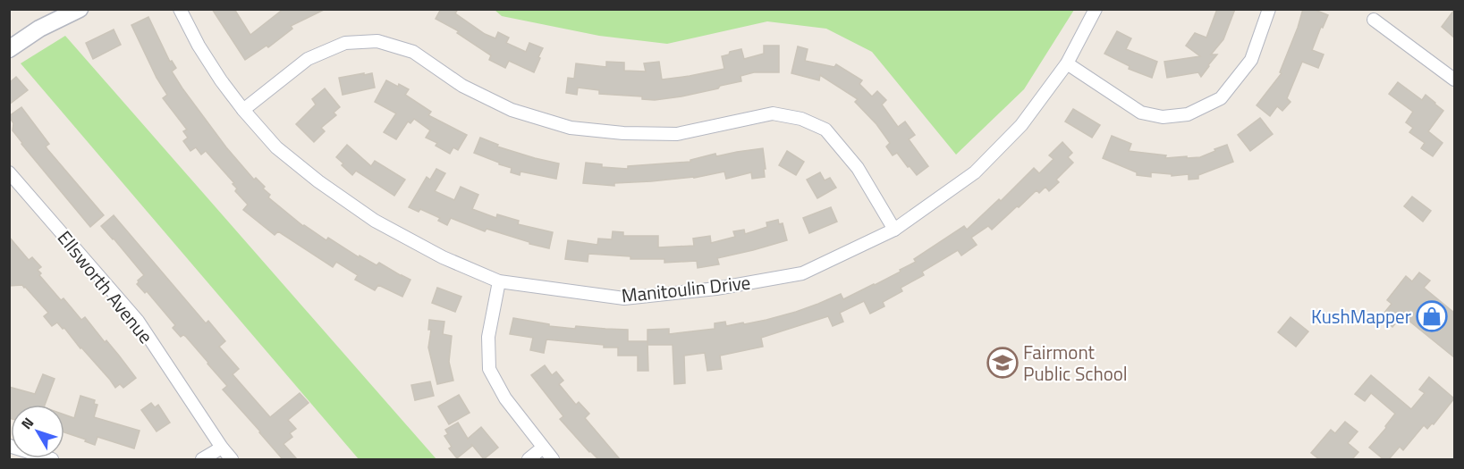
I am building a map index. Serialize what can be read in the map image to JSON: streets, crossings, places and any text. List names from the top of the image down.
{
  "streets": {
    "street": ["Ellsworth Avenue", "Manitoulin Drive"]
  },
  "places": {
    "shop": ["KushMapper"],
    "school or university": ["Fairmont Public School"]
  },
  "north": "top left"
}
